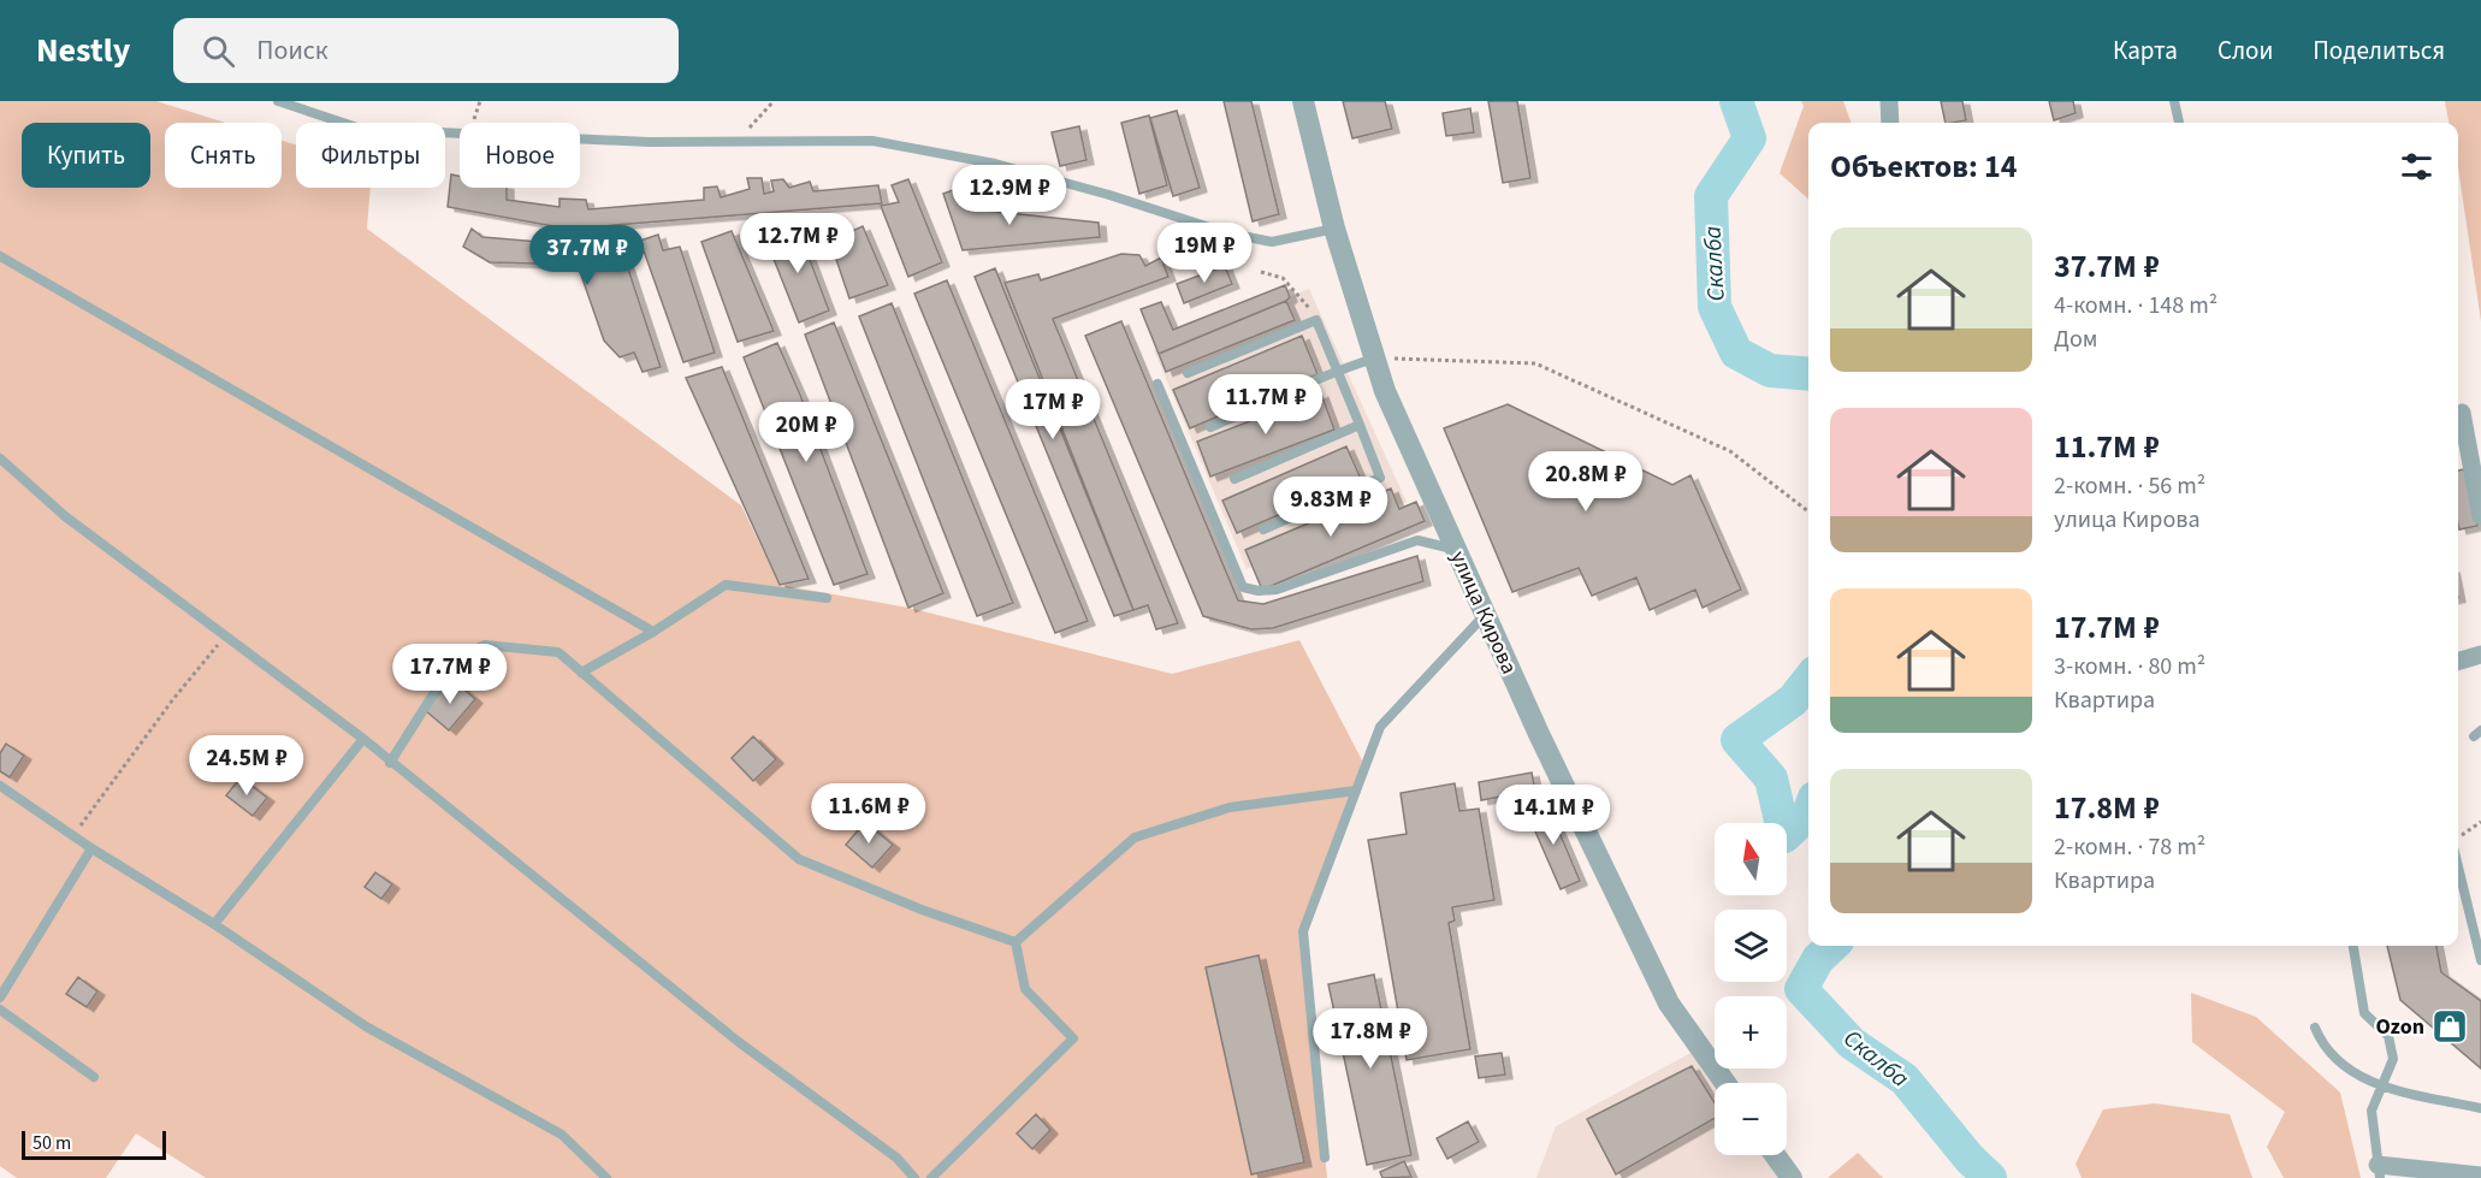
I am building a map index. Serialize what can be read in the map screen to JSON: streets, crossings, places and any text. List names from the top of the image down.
{
  "streets": {
    "street": ["улица Кирова"]
  },
  "water": ["Скалба"],
  "places": {
    "shop": ["Ozon"]
  },
  "scale_bar": "50 m",
  "north": "top",
  "page": {
    "header": "Nestly",
    "search": "Поиск",
    "nav": ["Карта", "Слои", "Поделиться"],
    "chip": [
      "Купить",
      "Снять",
      "Фильтры",
      "Новое"
    ],
    "heading": "Объектов: 14",
    "price": [
      "12.9M ₽",
      "12.7M ₽",
      "19M ₽",
      "37.7M ₽",
      "11.7M ₽",
      "17M ₽",
      "20M ₽",
      "20.8M ₽",
      "9.83M ₽",
      "17.7M ₽",
      "24.5M ₽",
      "11.6M ₽",
      "14.1M ₽",
      "17.8M ₽"
    ],
    "list": [
      {
        "name": "37.7M ₽",
        "note": "4-комн. · 148 m² · Дом"
      },
      {
        "name": "11.7M ₽",
        "note": "2-комн. · 56 m² · улица Кирова"
      },
      {
        "name": "17.7M ₽",
        "note": "3-комн. · 80 m² · Квартира"
      },
      {
        "name": "17.8M ₽",
        "note": "2-комн. · 78 m² · Квартира"
      }
    ],
    "map_buttons": ["+", "−"],
    "scale": "50 m"
  }
}
